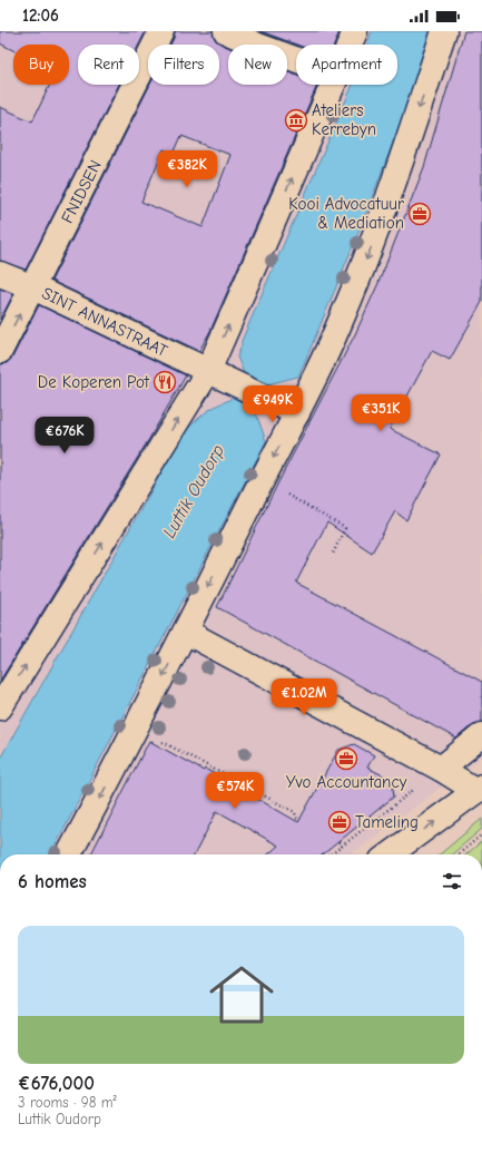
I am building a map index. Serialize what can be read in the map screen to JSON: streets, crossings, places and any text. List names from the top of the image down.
{
  "streets": {
    "street": ["FNIDSEN", "SINT ANNASTRAAT"]
  },
  "crossings": [
    ["FNIDSEN", "SINT ANNASTRAAT"]
  ],
  "water": ["Luttik Oudorp"],
  "places": {
    "museum": ["Ateliers Kerrebyn"],
    "office": ["Kooi Advocatuur & Mediation", "Yvo Accountancy", "Tameling"],
    "restaurant": ["De Koperen Pot"]
  },
  "page": {
    "status": "12:06",
    "chip": [
      "Buy",
      "Rent",
      "Filters",
      "New",
      "Apartment"
    ],
    "price": [
      "€382K",
      "€949K",
      "€351K",
      "€676K",
      "€1.02M",
      "€574K"
    ],
    "heading": "6 homes",
    "list": [
      {
        "name": "€676,000",
        "note": "3 rooms · 98 m² · Luttik Oudorp"
      }
    ]
  }
}
